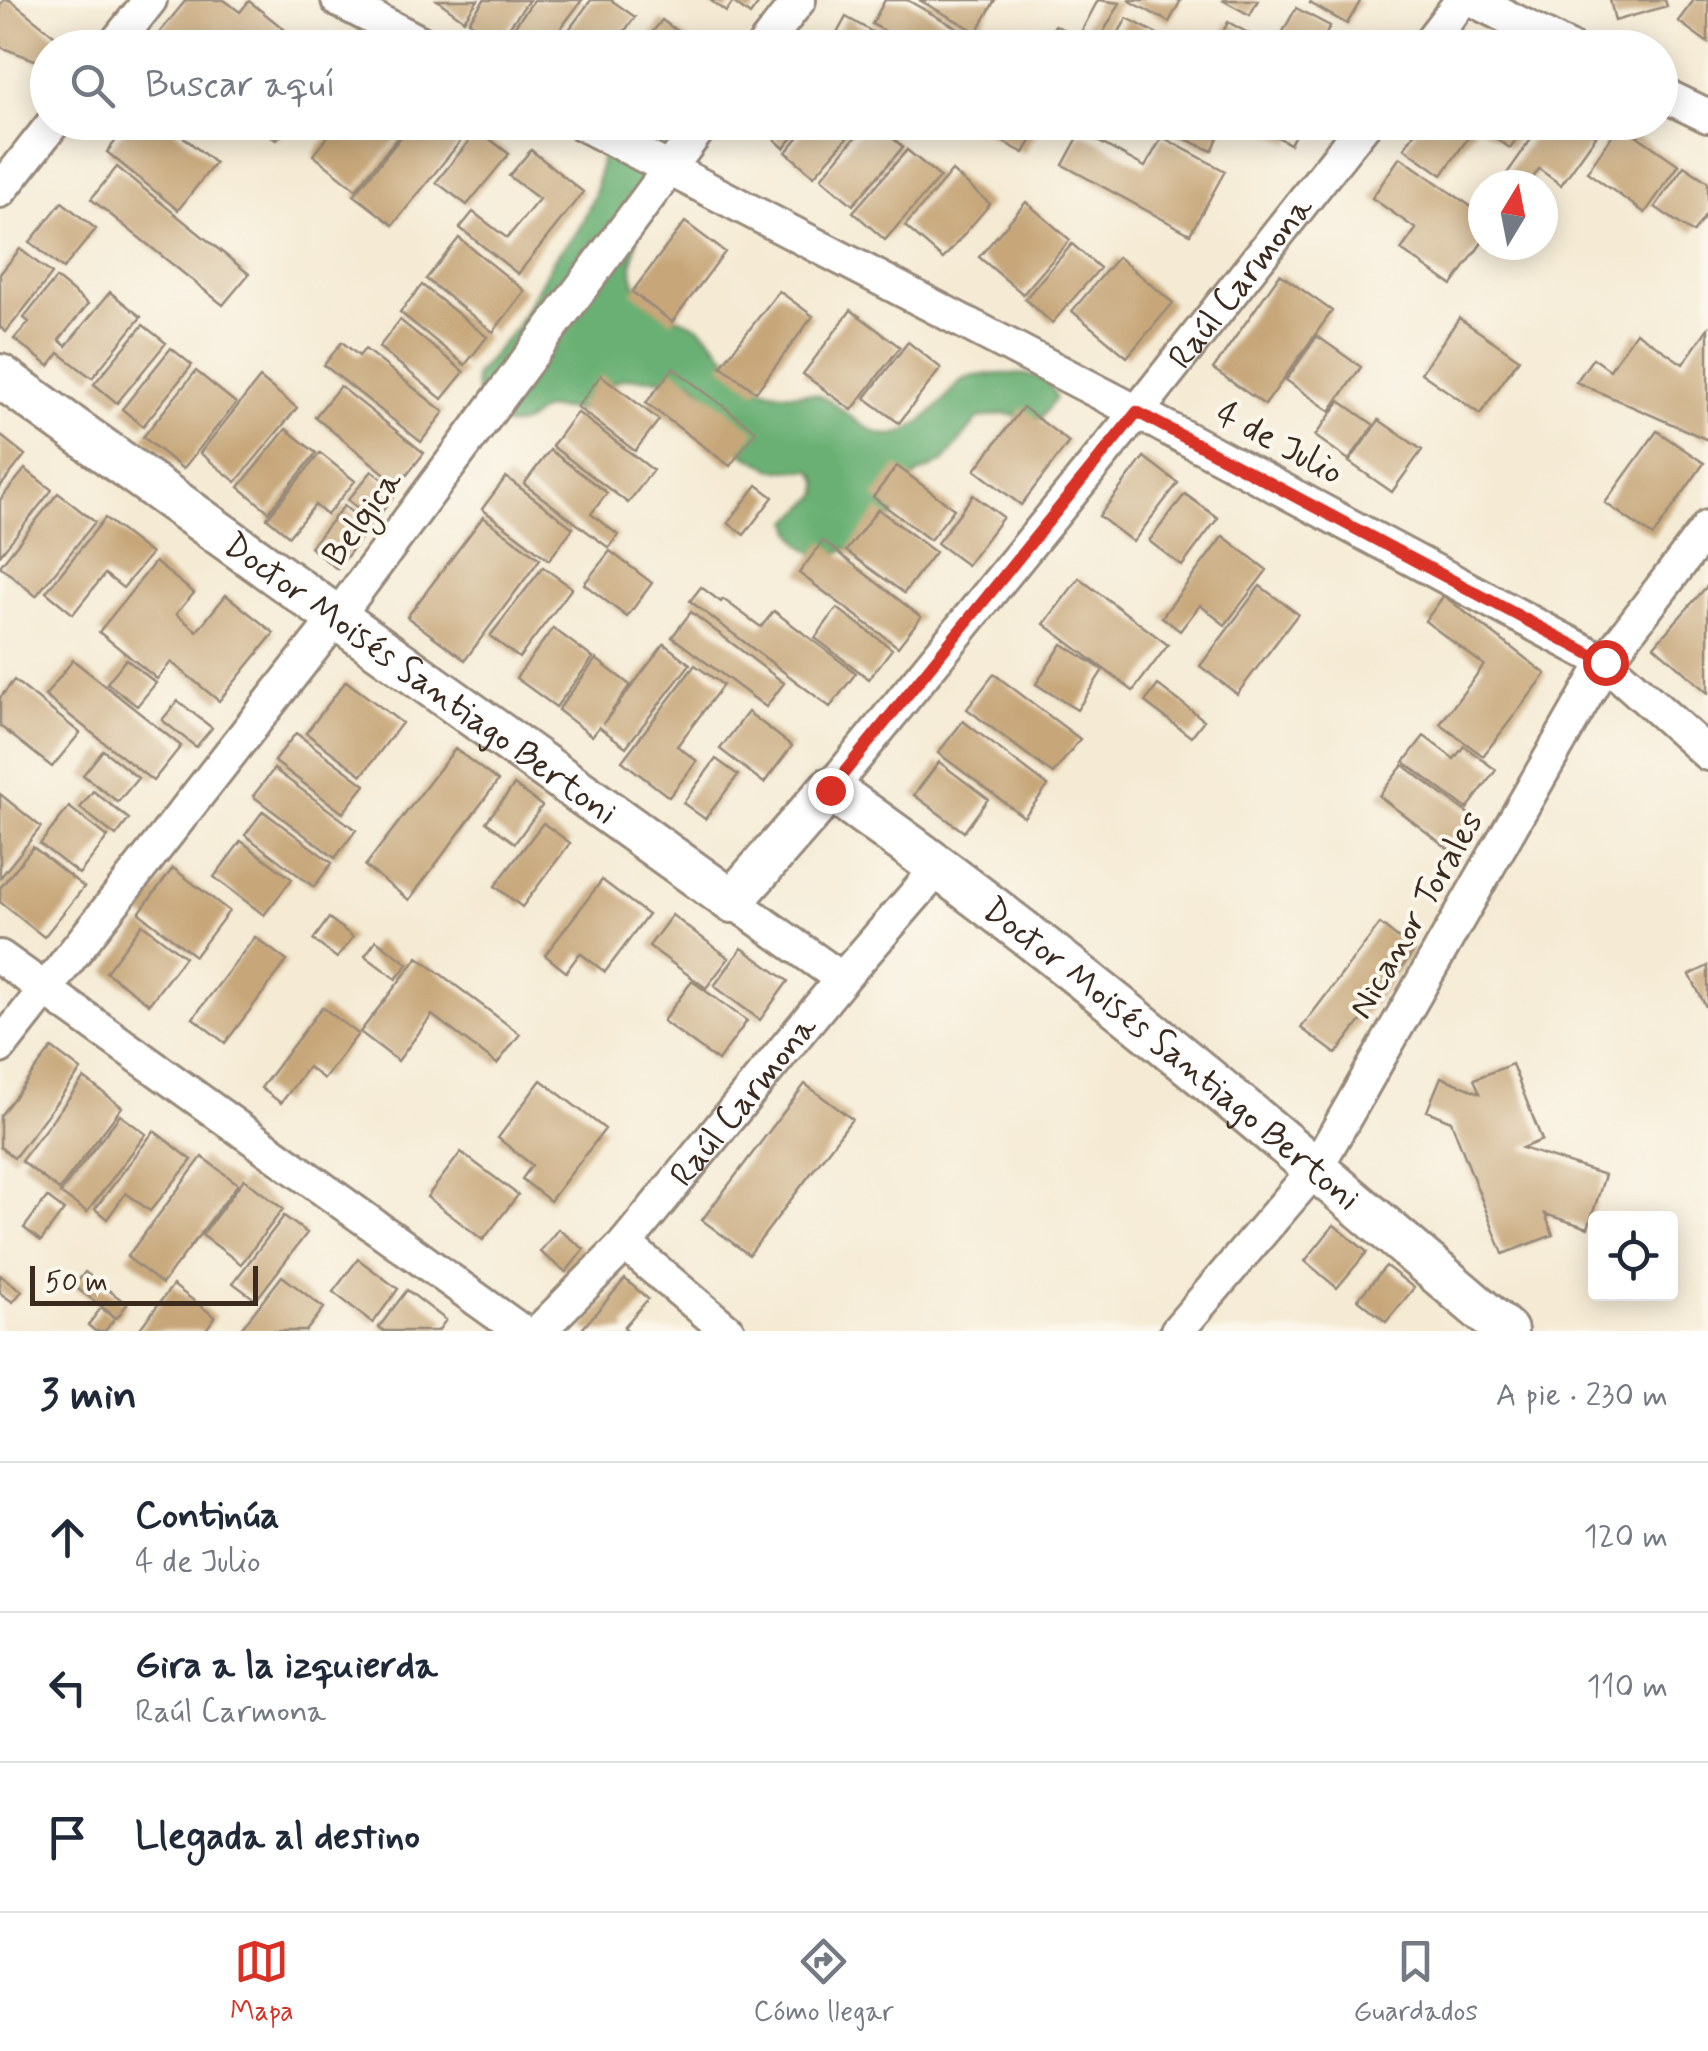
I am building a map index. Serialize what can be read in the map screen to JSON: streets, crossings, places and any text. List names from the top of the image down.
{
  "streets": {
    "street": [
      "Raúl Carmona",
      "4 de Julio",
      "Belgica",
      "Doctor Moisés Santiago Bertoni",
      "Nicanor Torales"
    ]
  },
  "crossings": [
    ["Raúl Carmona", "4 de Julio"],
    ["Raúl Carmona", "Doctor Moisés Santiago Bertoni"],
    ["4 de Julio", "Belgica"],
    ["4 de Julio", "Nicanor Torales"],
    ["Belgica", "Doctor Moisés Santiago Bertoni"],
    ["Doctor Moisés Santiago Bertoni", "Nicanor Torales"]
  ],
  "scale_bar": "50 m",
  "north": "top",
  "page": {
    "search": "Buscar aquí",
    "scale": "50 m",
    "heading": ["3 min", "A pie · 230 m"],
    "list": [
      ["Continúa", "4 de Julio", "120 m"],
      ["Gira a la izquierda", "Raúl Carmona", "110 m"],
      "Llegada al destino"
    ],
    "nav": ["Mapa", "Cómo llegar", "Guardados"]
  }
}
